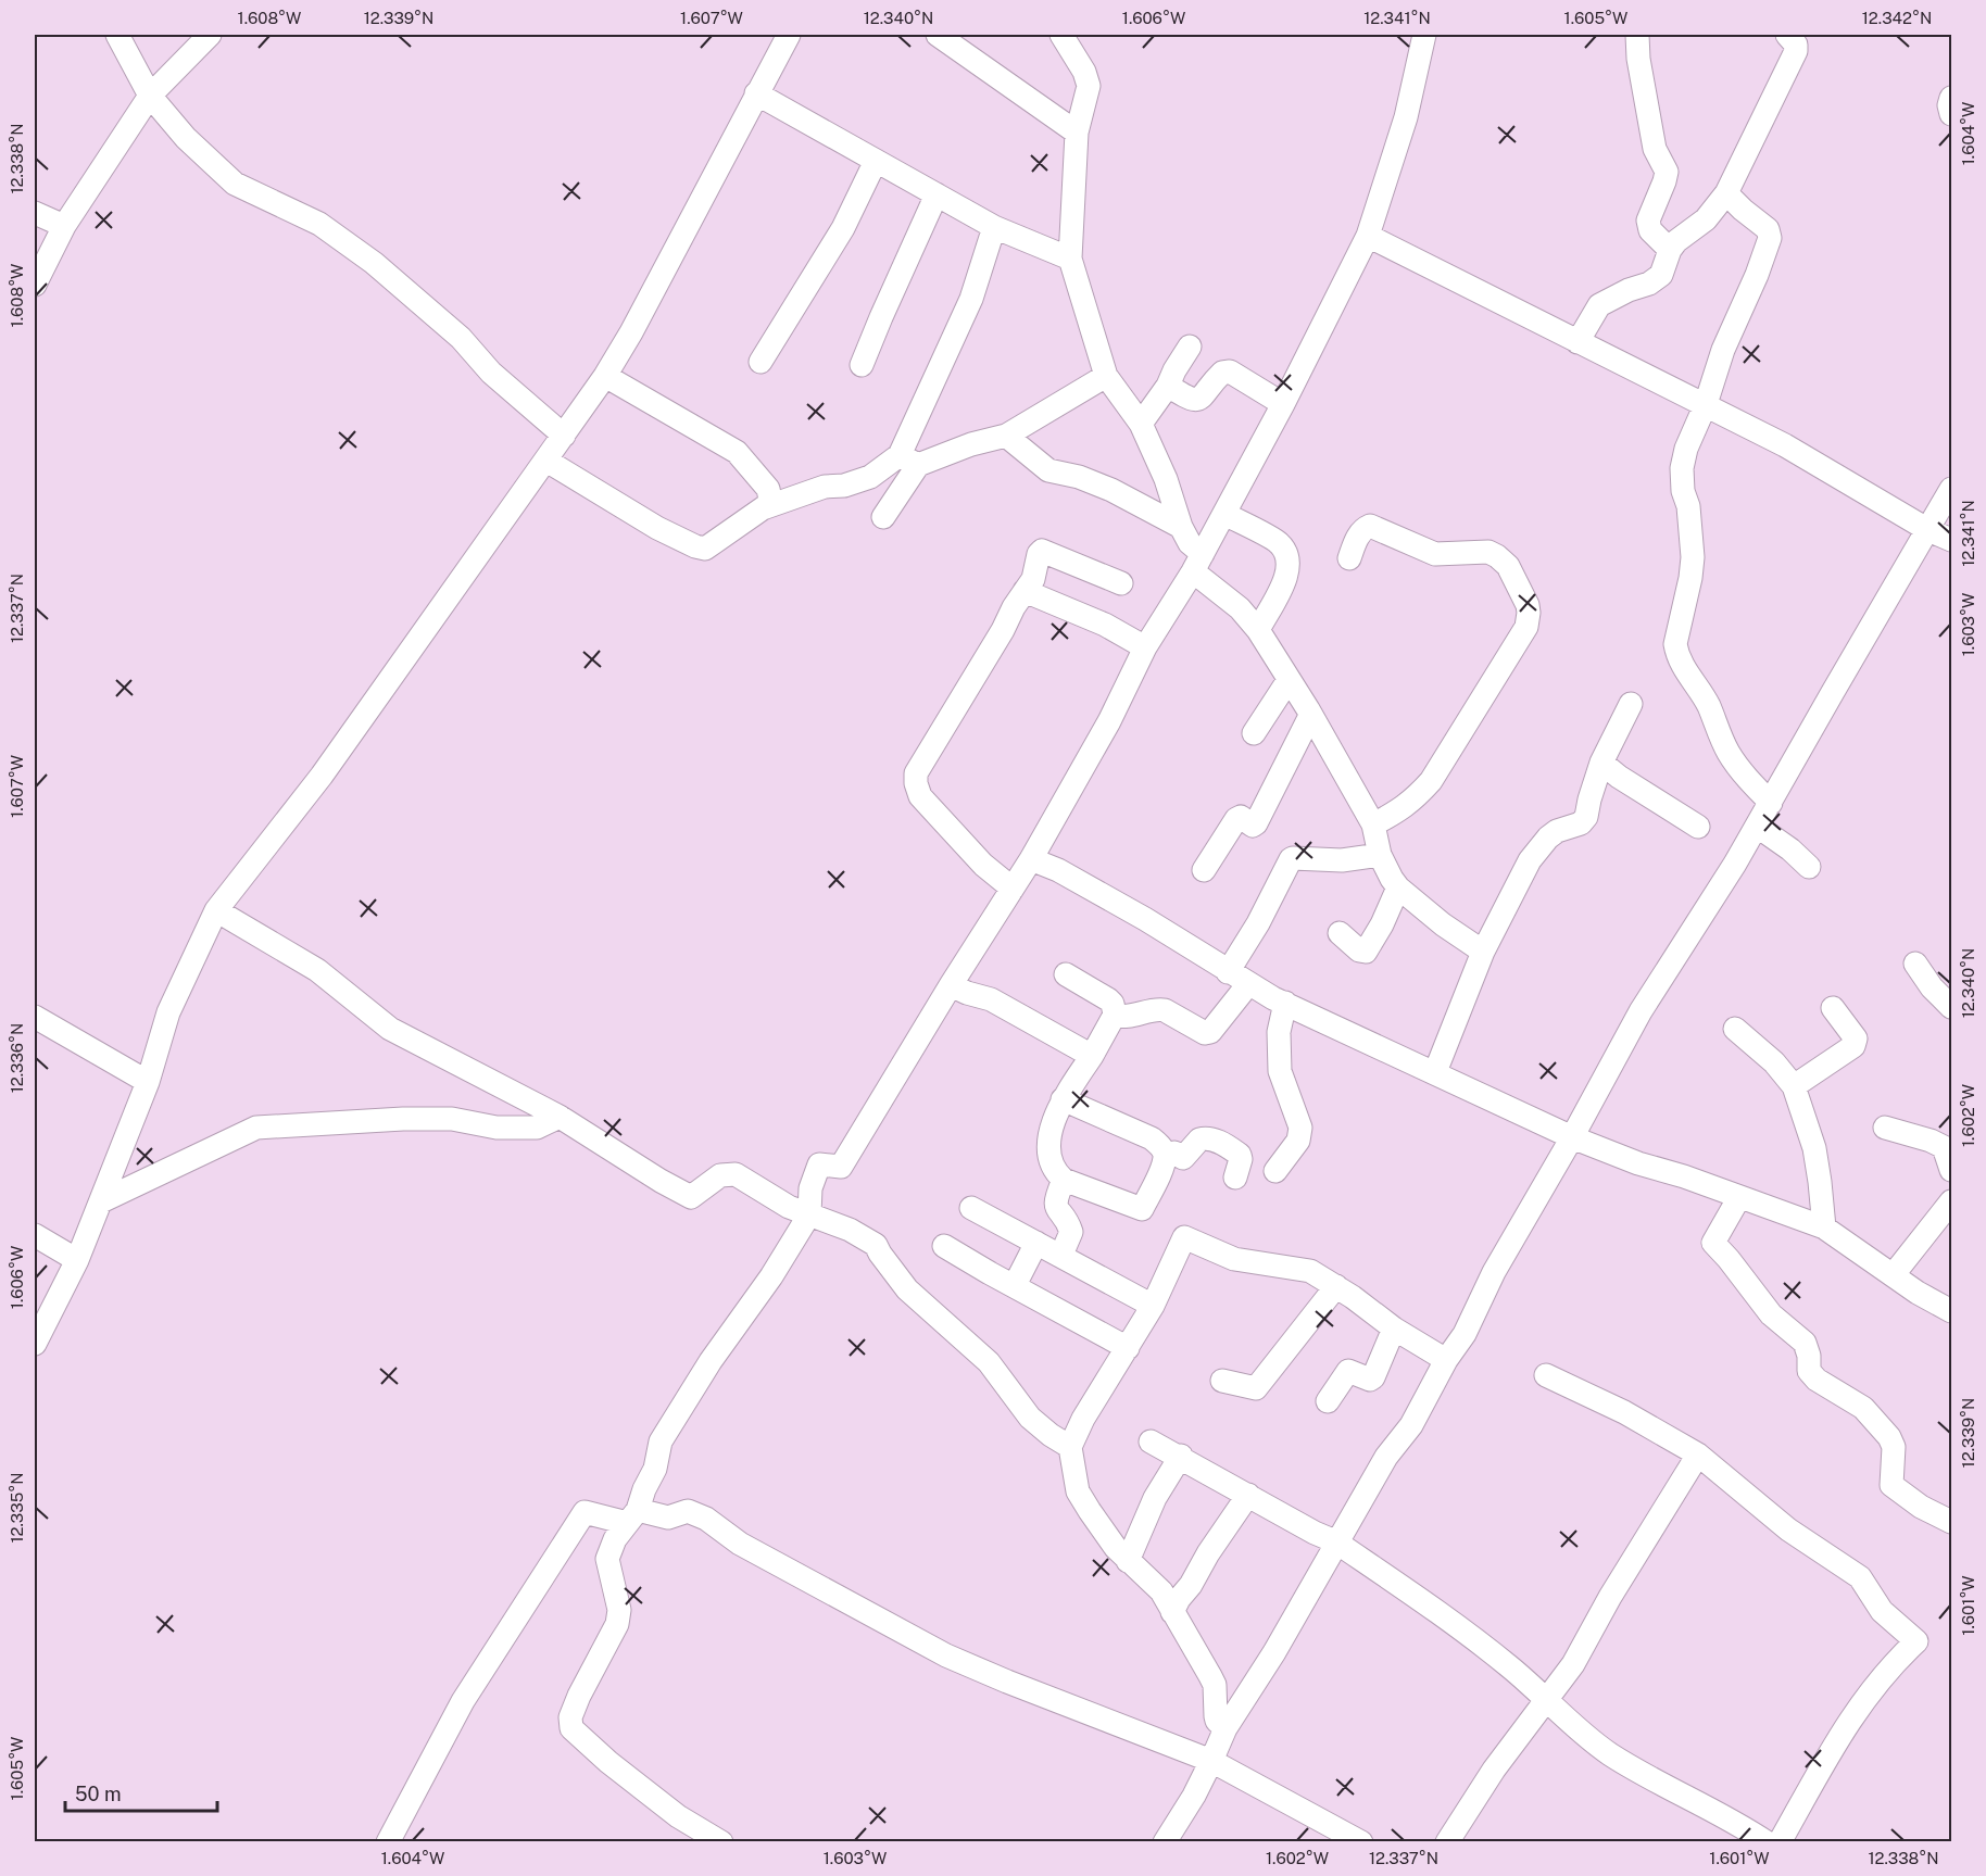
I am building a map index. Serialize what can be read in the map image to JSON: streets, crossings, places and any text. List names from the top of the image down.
{
  "scale_bar": "50 m",
  "coordinates": [
    "1.608°W",
    "12.339°N",
    "1.607°W",
    "12.340°N",
    "1.606°W",
    "12.341°N",
    "1.605°W",
    "12.342°N",
    "1.604°W",
    "12.338°N",
    "12.337°N",
    "1.603°W",
    "12.336°N",
    "1.602°W",
    "12.335°N",
    "1.601°W"
  ]
}
